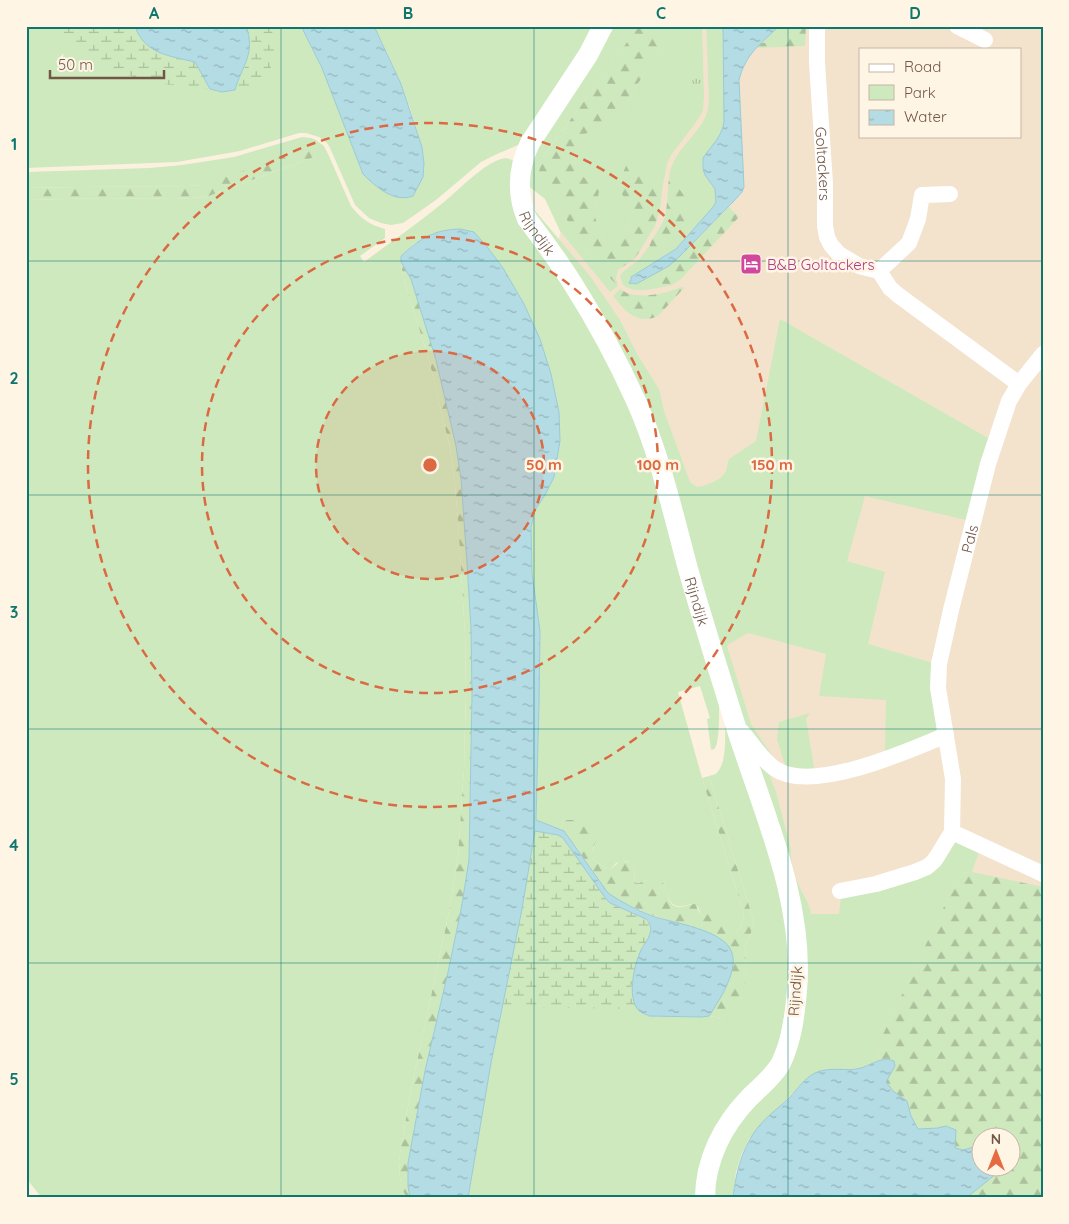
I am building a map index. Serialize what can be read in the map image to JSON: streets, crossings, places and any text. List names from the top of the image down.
{
  "streets": {
    "street": ["Goltackers", "Rijndijk", "Pals"]
  },
  "places": {
    "hotel": ["B&B Goltackers"]
  },
  "legend": ["Road", "Park", "Water"],
  "scale_bar": "50 m",
  "north": "top",
  "grid": {
    "columns": [
      "A",
      "B",
      "C",
      "D"
    ],
    "rows": [
      "1",
      "2",
      "3",
      "4",
      "5"
    ]
  },
  "rings": ["50 m", "100 m", "150 m"]
}
